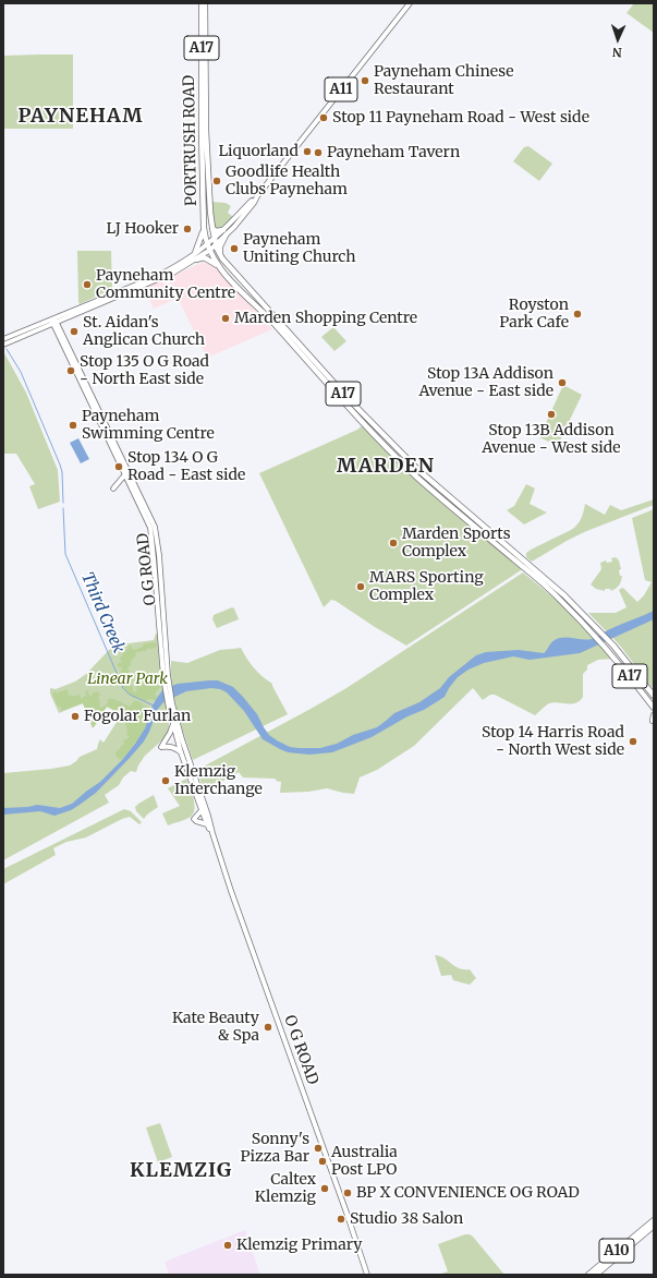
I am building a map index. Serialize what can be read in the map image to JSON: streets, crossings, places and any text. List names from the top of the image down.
{
  "streets": {
    "highway": ["A17", "PORTRUSH ROAD", "A10"],
    "main road": ["A11", "O G ROAD"]
  },
  "crossings": [
    ["A17", "A11"],
    ["A17", "PORTRUSH ROAD"],
    ["A11", "PORTRUSH ROAD"],
    ["A11", "O G ROAD"]
  ],
  "districts": ["PAYNEHAM", "MARDEN", "KLEMZIG"],
  "water": ["Third Creek"],
  "parks": ["Linear Park"],
  "places": [
    "Payneham Chinese Restaurant",
    "Stop 11 Payneham Road - West side",
    "Liquorland",
    "Payneham Tavern",
    "Goodlife Health Clubs Payneham",
    "LJ Hooker",
    "Payneham Uniting Church",
    "Payneham Community Centre",
    "Royston Park Cafe",
    "Marden Shopping Centre",
    "St. Aidan's Anglican Church",
    "Stop 135 O G Road - North East side",
    "Stop 13A Addison Avenue - East side",
    "Stop 13B Addison Avenue - West side",
    "Payneham Swimming Centre",
    "Stop 134 O G Road - East side",
    "Marden Sports Complex",
    "MARS Sporting Complex",
    "Fogolar Furlan",
    "Stop 14 Harris Road - North West side",
    "Klemzig Interchange",
    "Kate Beauty & Spa",
    "Sonny's Pizza Bar",
    "Australia Post LPO",
    "Caltex Klemzig",
    "BP X CONVENIENCE OG ROAD",
    "Studio 38 Salon",
    "Klemzig Primary"
  ],
  "north": "bottom"
}
